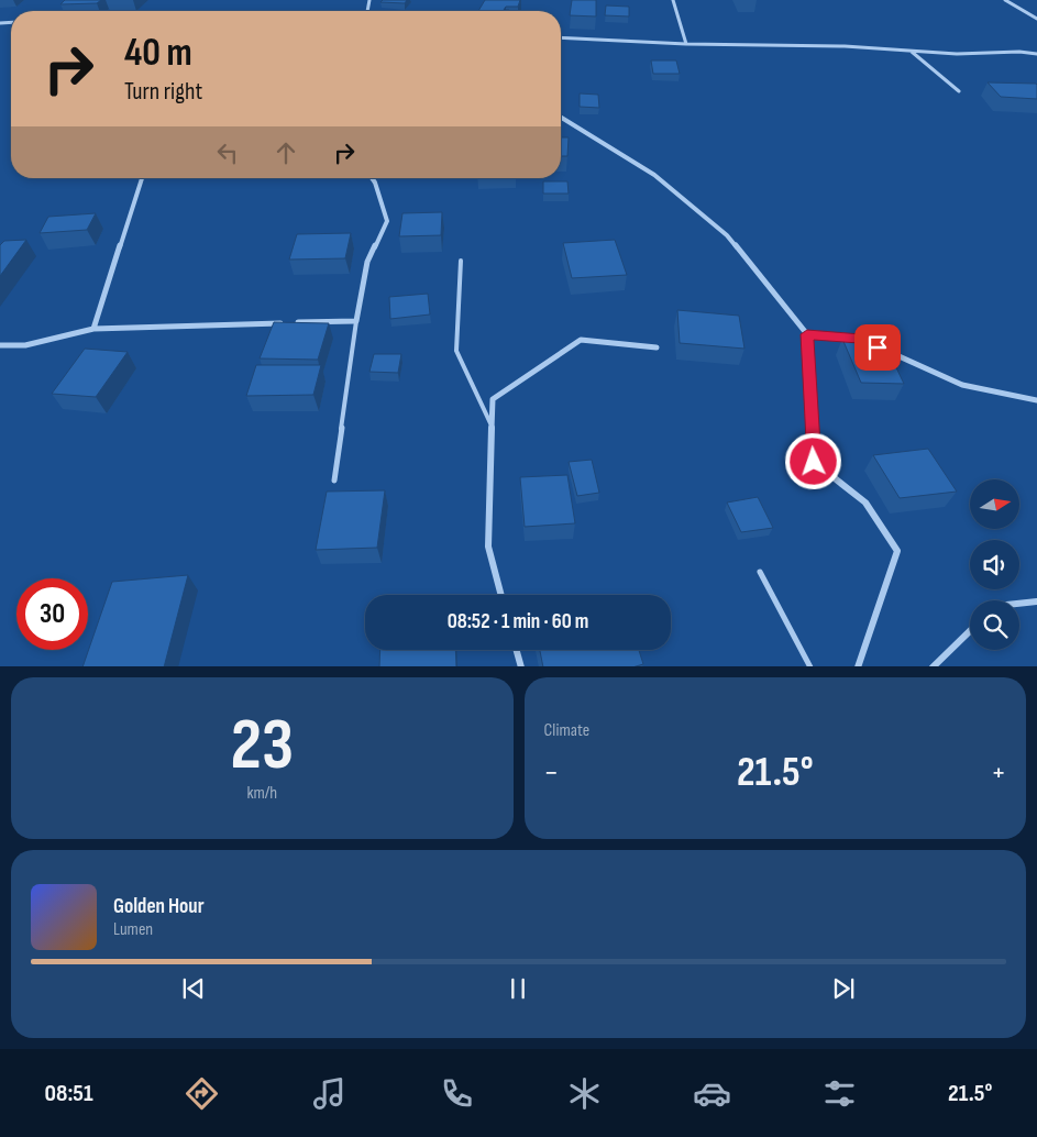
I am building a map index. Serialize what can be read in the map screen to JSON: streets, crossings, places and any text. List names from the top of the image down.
{
  "north": "right",
  "page": {
    "turn": ["40 m", "Turn right"],
    "limit": "30",
    "trip": "08:52 · 1 min · 60 m",
    "tile": [
      ["23", "km/h"],
      "Climate"
    ],
    "heat": ["−", "21.5°", "+"],
    "song": ["Golden Hour", "Lumen"],
    "tabs": ["08:51", "21.5°"]
  }
}
